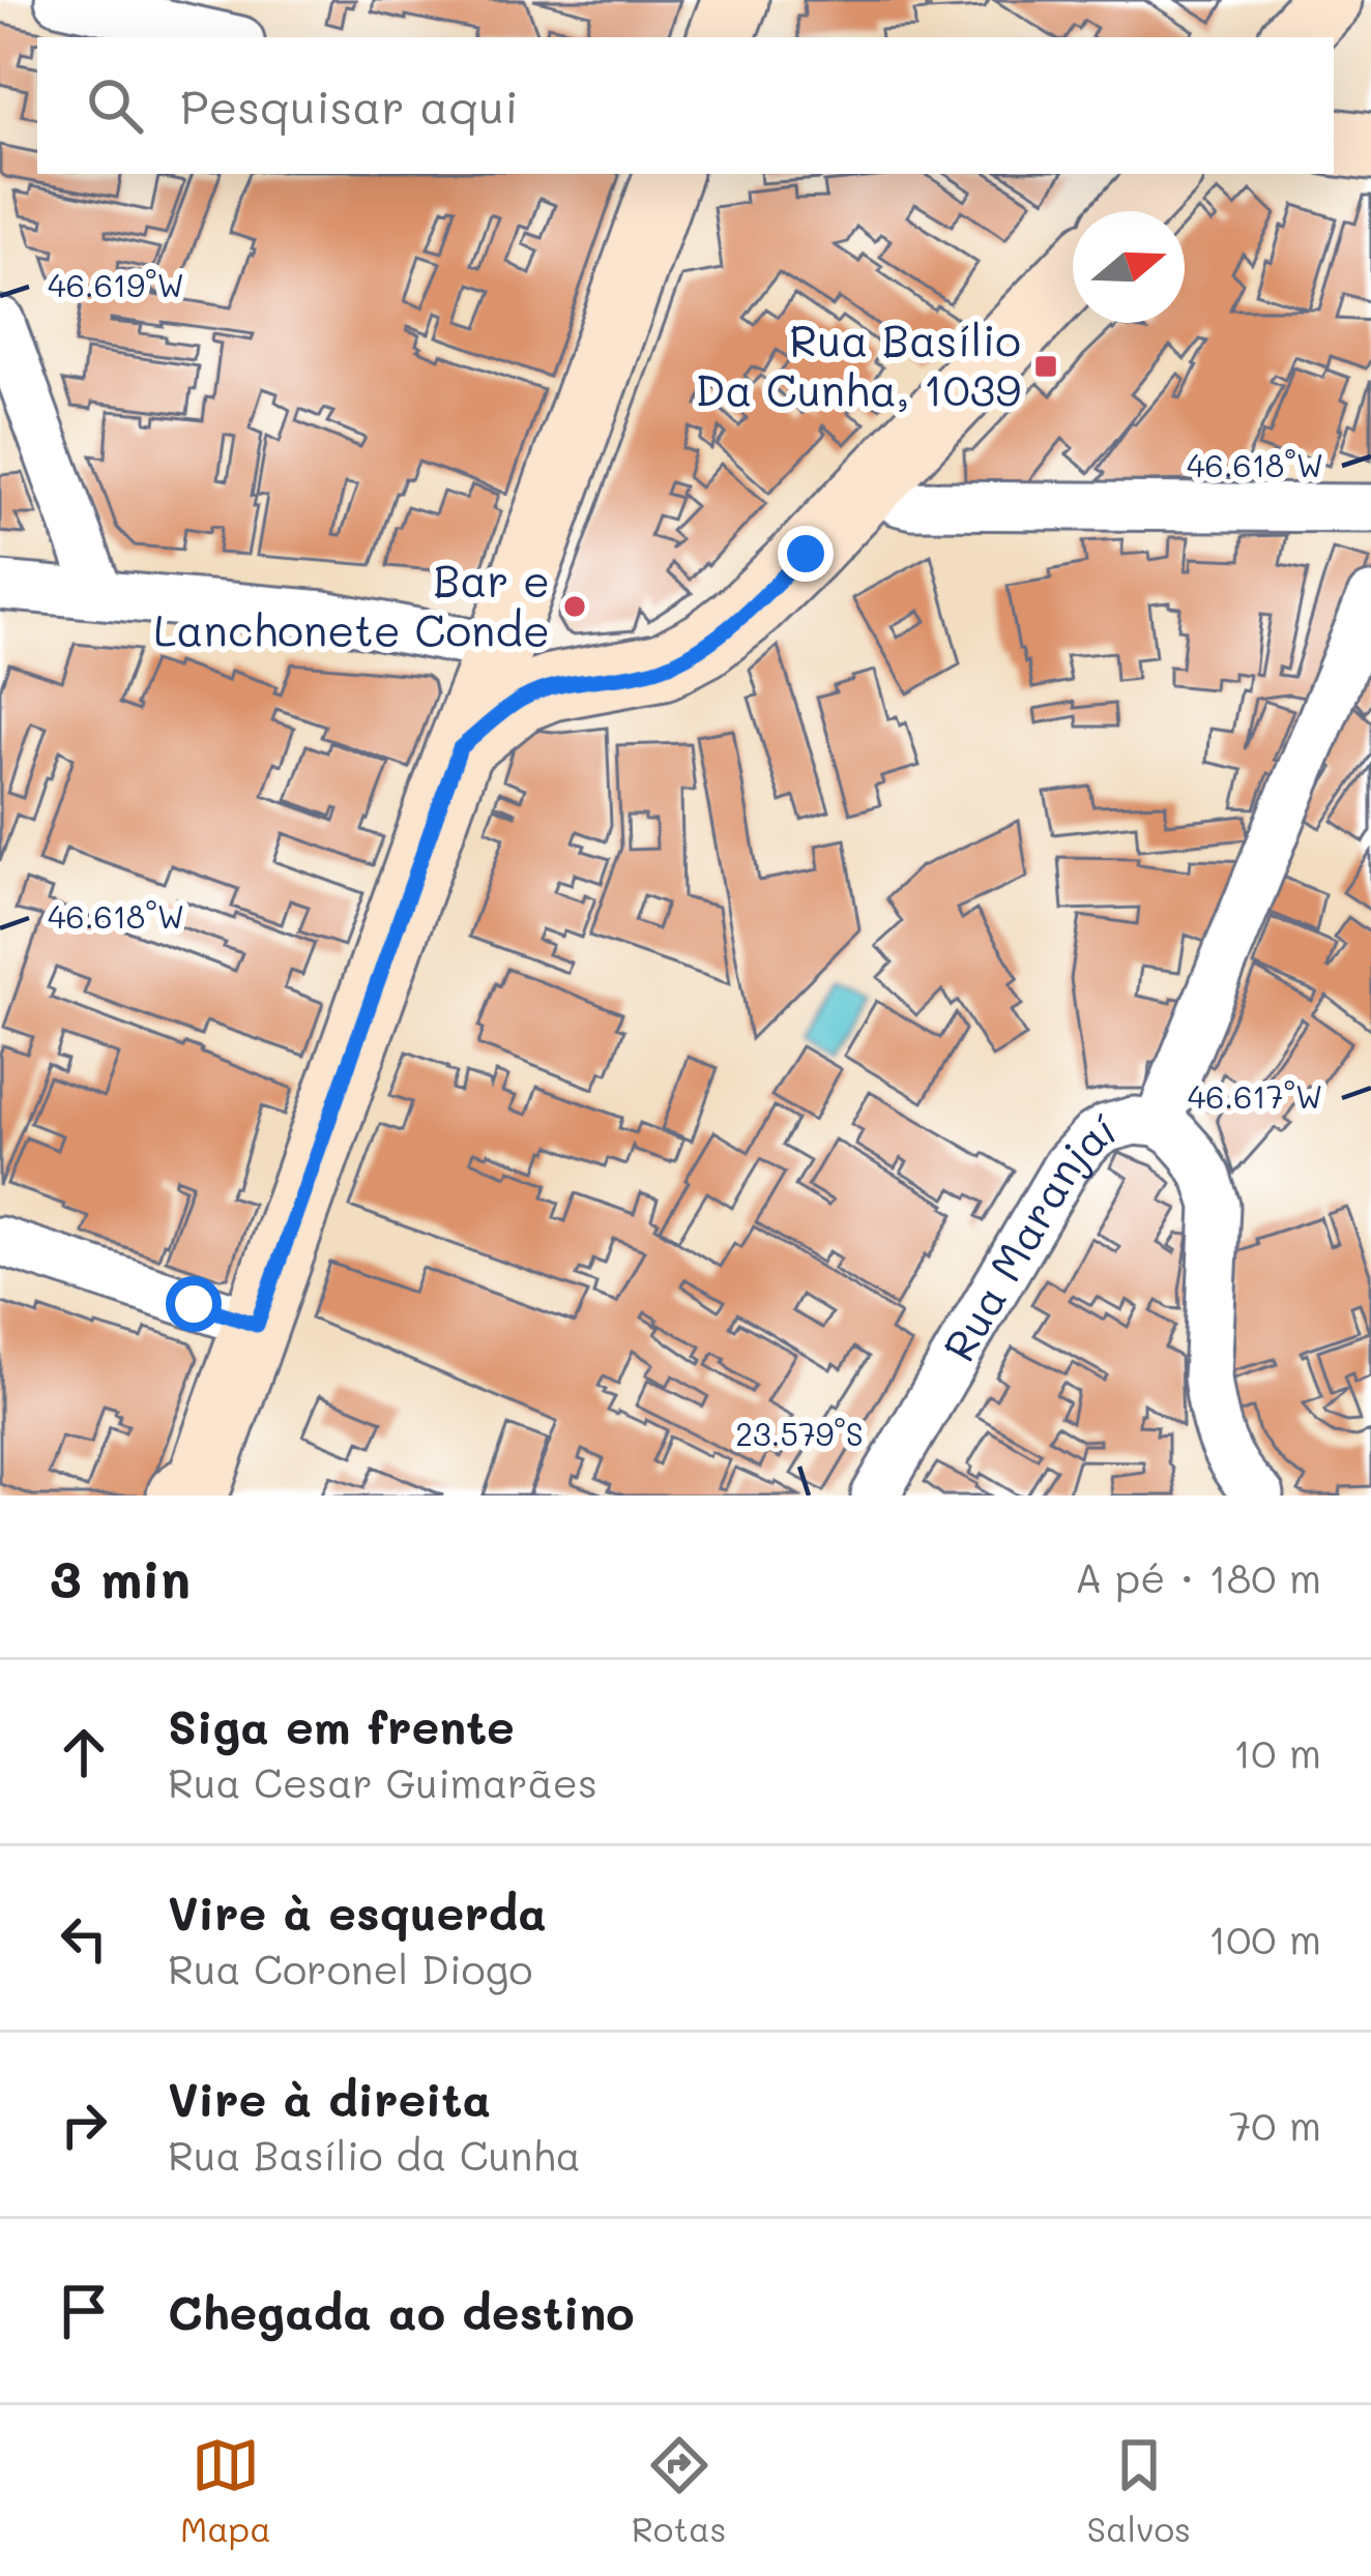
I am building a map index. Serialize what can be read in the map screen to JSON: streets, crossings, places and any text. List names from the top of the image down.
{
  "streets": {
    "street": ["Rua Maranjaí"]
  },
  "places": {
    "transit": ["Rua Basílio Da Cunha, 1039"],
    "other": ["Bar e Lanchonete Conde"]
  },
  "north": "right",
  "page": {
    "search": "Pesquisar aqui",
    "heading": ["3 min", "A pé · 180 m"],
    "list": [
      ["Siga em frente", "Rua Cesar Guimarães", "10 m"],
      ["Vire à esquerda", "Rua Coronel Diogo", "100 m"],
      ["Vire à direita", "Rua Basílio da Cunha", "70 m"],
      "Chegada ao destino"
    ],
    "nav": ["Mapa", "Rotas", "Salvos"]
  },
  "coordinates": [
    "46.619°W",
    "46.618°W",
    "46.617°W",
    "23.579°S"
  ]
}
